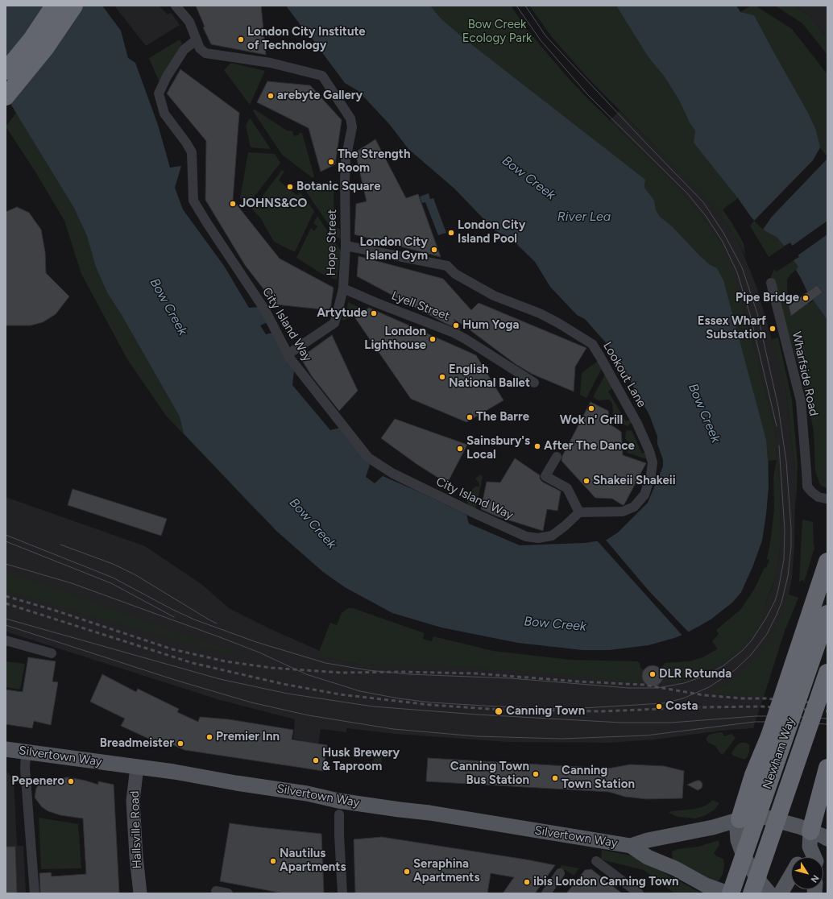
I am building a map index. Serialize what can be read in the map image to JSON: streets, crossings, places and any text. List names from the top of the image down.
{
  "streets": {
    "highway": ["Newham Way"],
    "main road": ["Silvertown Way"],
    "street": [
      "Hope Street",
      "Lyell Street",
      "City Island Way",
      "Wharfside Road",
      "Lookout Lane",
      "Hallsville Road"
    ]
  },
  "crossings": [
    ["Hope Street", "Lyell Street"],
    ["Hope Street", "City Island Way"],
    ["Hope Street", "Lookout Lane"],
    ["City Island Way", "Lookout Lane"],
    ["Silvertown Way", "Hallsville Road"]
  ],
  "water": ["Bow Creek", "River Lea"],
  "parks": ["Bow Creek Ecology Park"],
  "places": [
    "London City Institute of Technology",
    "arebyte Gallery",
    "The Strength Room",
    "Botanic Square",
    "JOHNS&CO",
    "London City Island Pool",
    "London City Island Gym",
    "Pipe Bridge",
    "Artytude",
    "Hum Yoga",
    "Essex Wharf Substation",
    "London Lighthouse",
    "English National Ballet",
    "Wok n' Grill",
    "The Barre",
    "After The Dance",
    "Sainsbury's Local",
    "Shakeii Shakeii",
    "DLR Rotunda",
    "Costa",
    "Canning Town",
    "Premier Inn",
    "Breadmeister",
    "Husk Brewery & Taproom",
    "Canning Town Bus Station",
    "Canning Town Station",
    "Pepenero",
    "Nautilus Apartments",
    "Seraphina Apartments",
    "ibis London Canning Town"
  ],
  "north": "bottom right"
}
